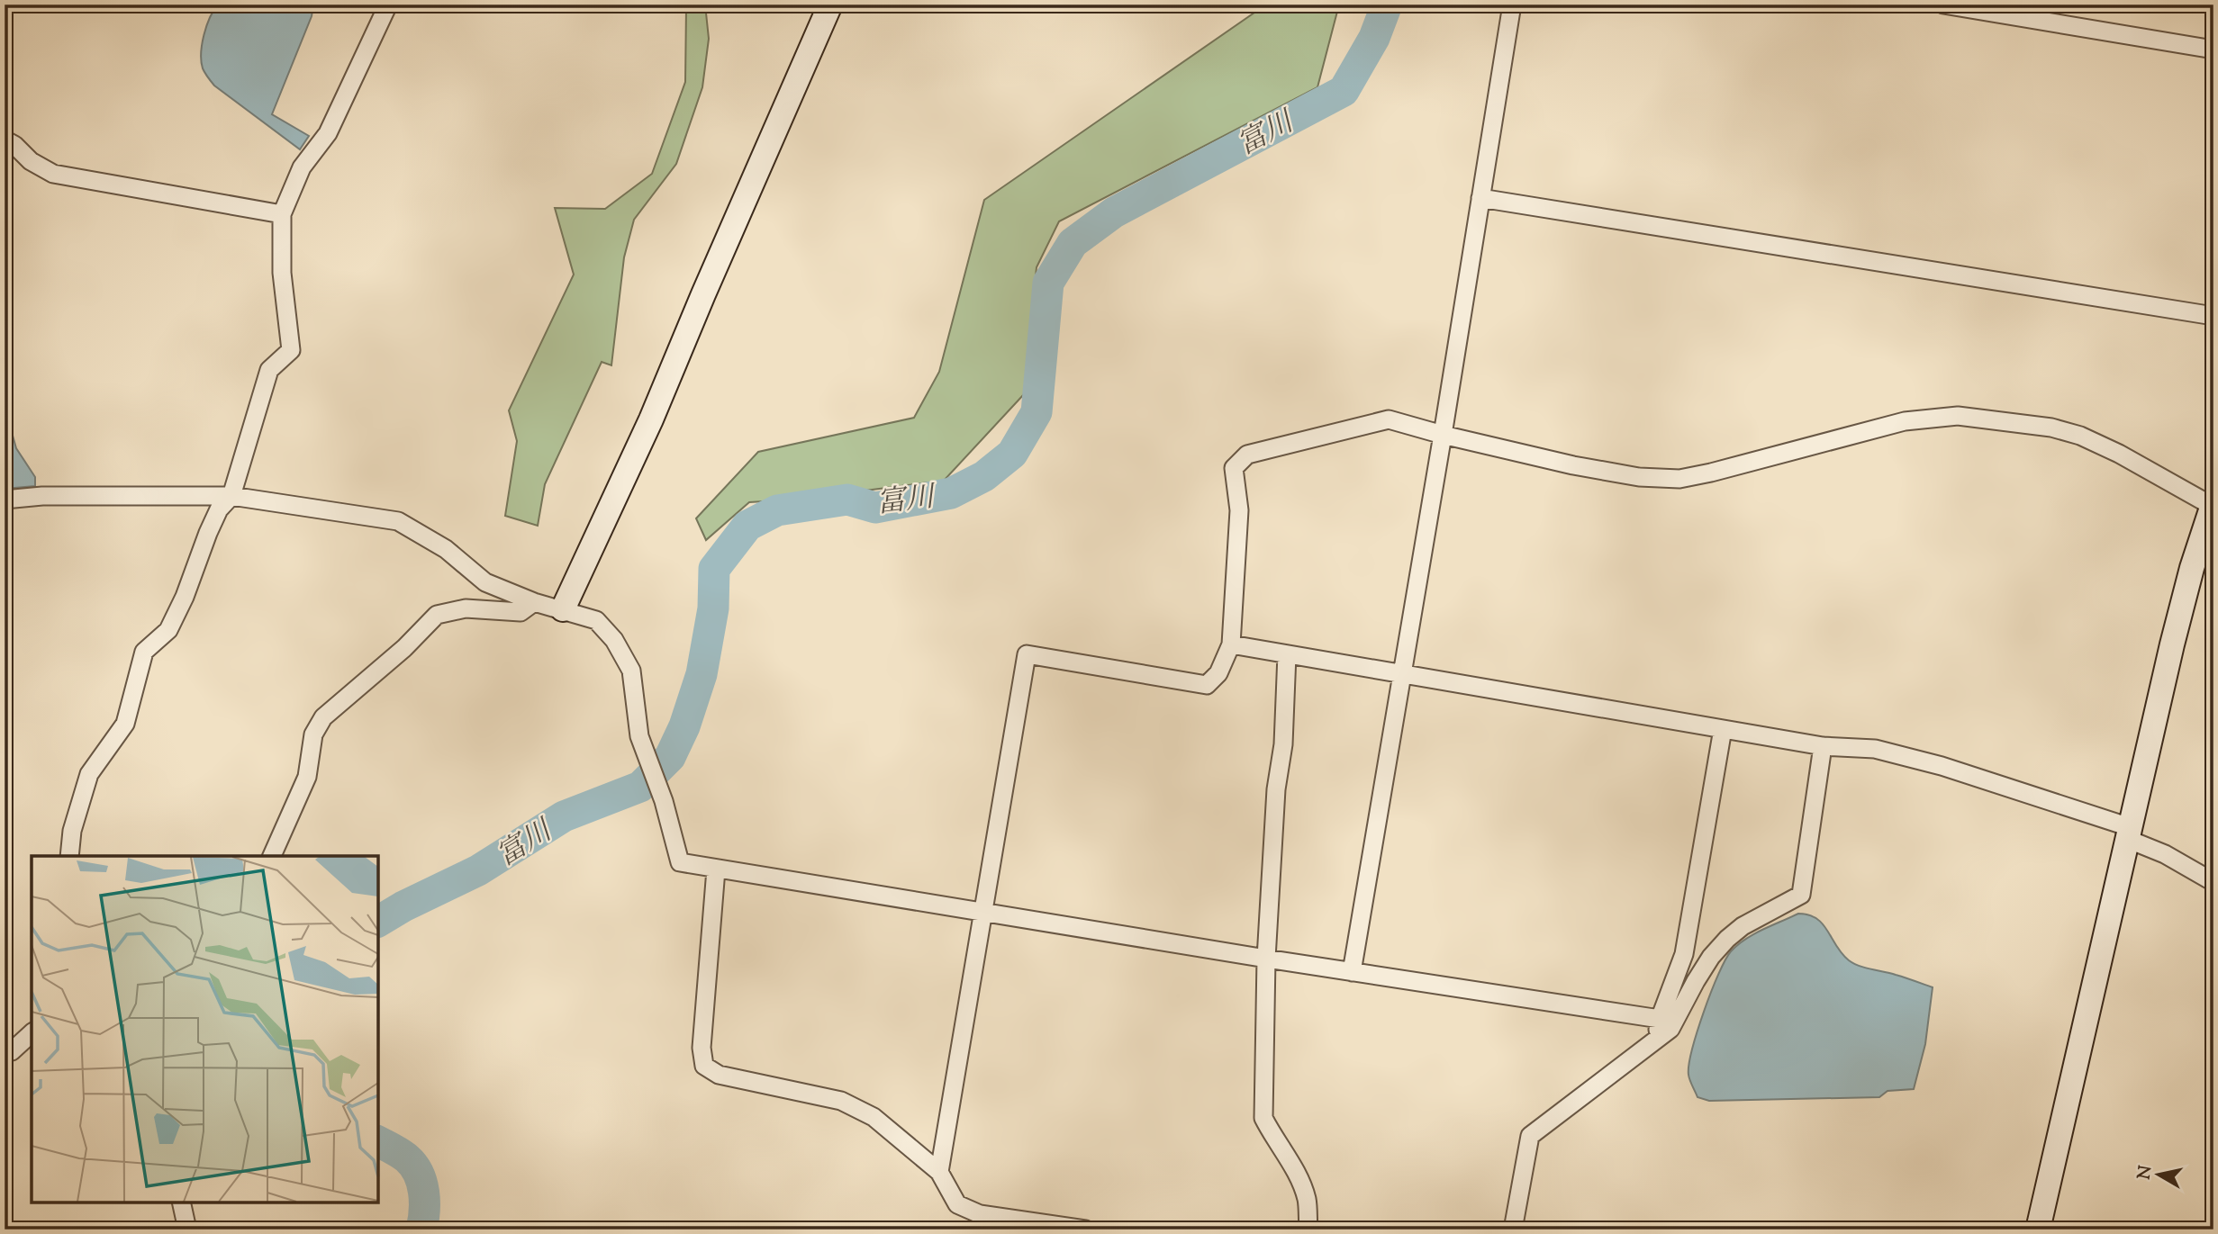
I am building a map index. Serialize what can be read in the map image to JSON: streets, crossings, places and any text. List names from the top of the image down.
{
  "water": ["富川"],
  "north": "left"
}
